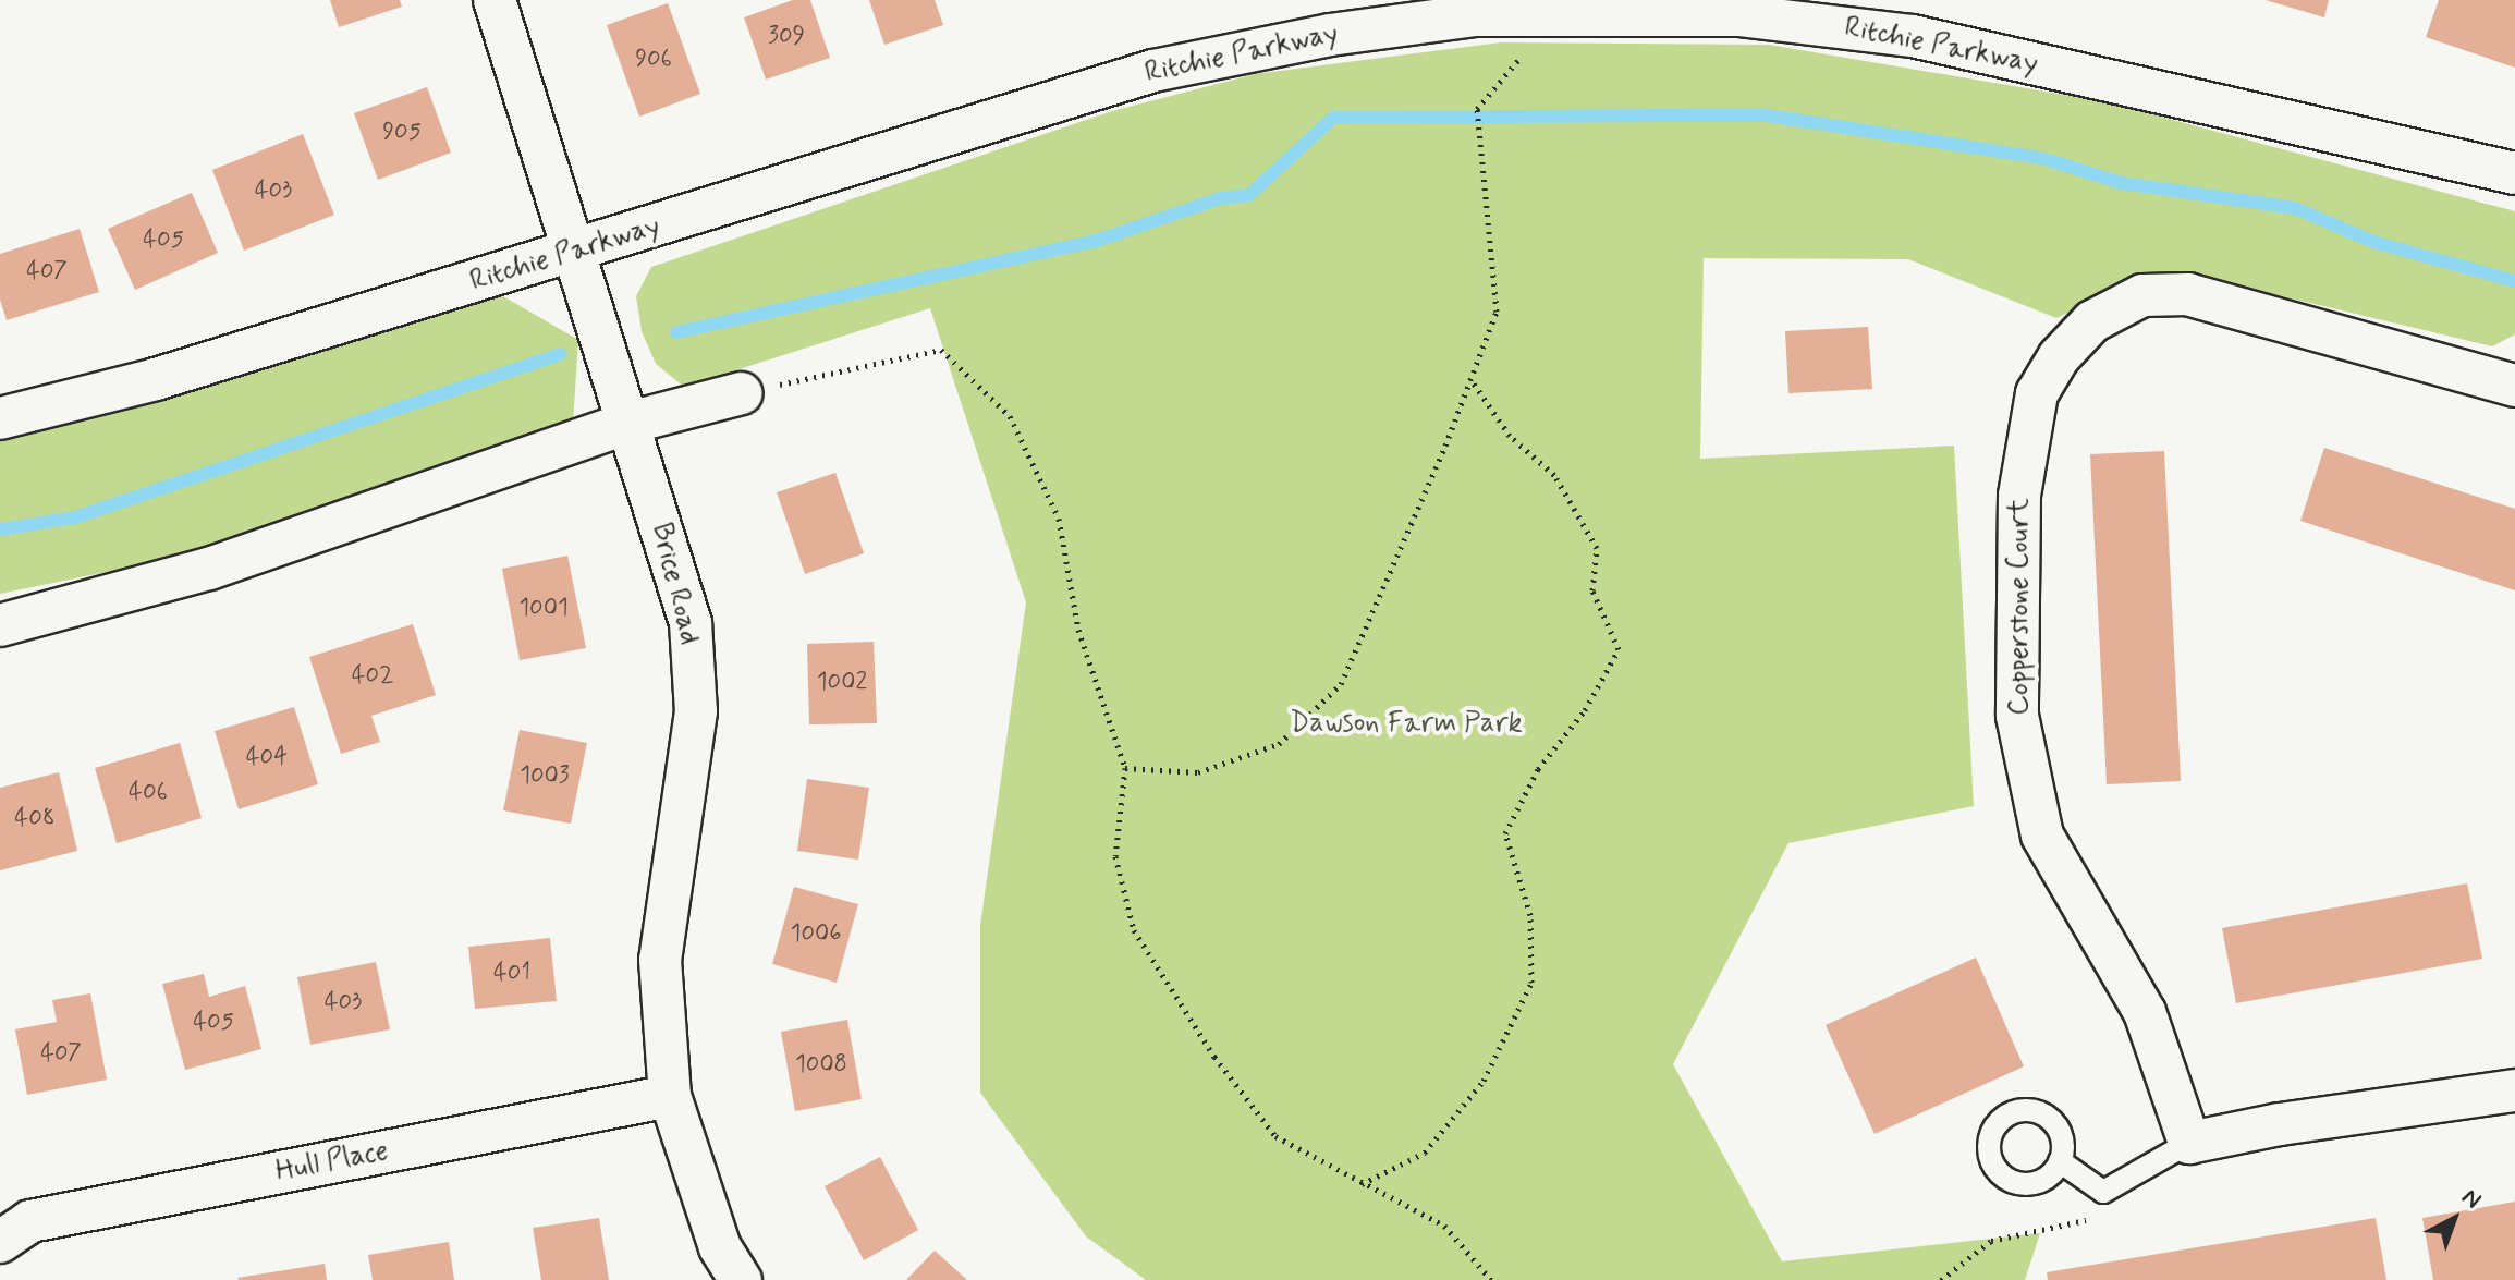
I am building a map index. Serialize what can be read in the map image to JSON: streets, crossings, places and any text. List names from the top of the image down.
{
  "streets": {
    "street": [
      "Ritchie Parkway",
      "Brice Road",
      "Copperstone Court",
      "Hull Place"
    ]
  },
  "crossings": [
    ["Ritchie Parkway", "Brice Road"],
    ["Brice Road", "Hull Place"]
  ],
  "parks": ["Dawson Farm Park"],
  "house_numbers": [
    "309",
    "906",
    "905",
    "403",
    "405",
    "407",
    "1001",
    "402",
    "1002",
    "404",
    "1003",
    "406",
    "408",
    "1006",
    "401",
    "403",
    "405",
    "407",
    "1008"
  ],
  "north": "top right"
}
